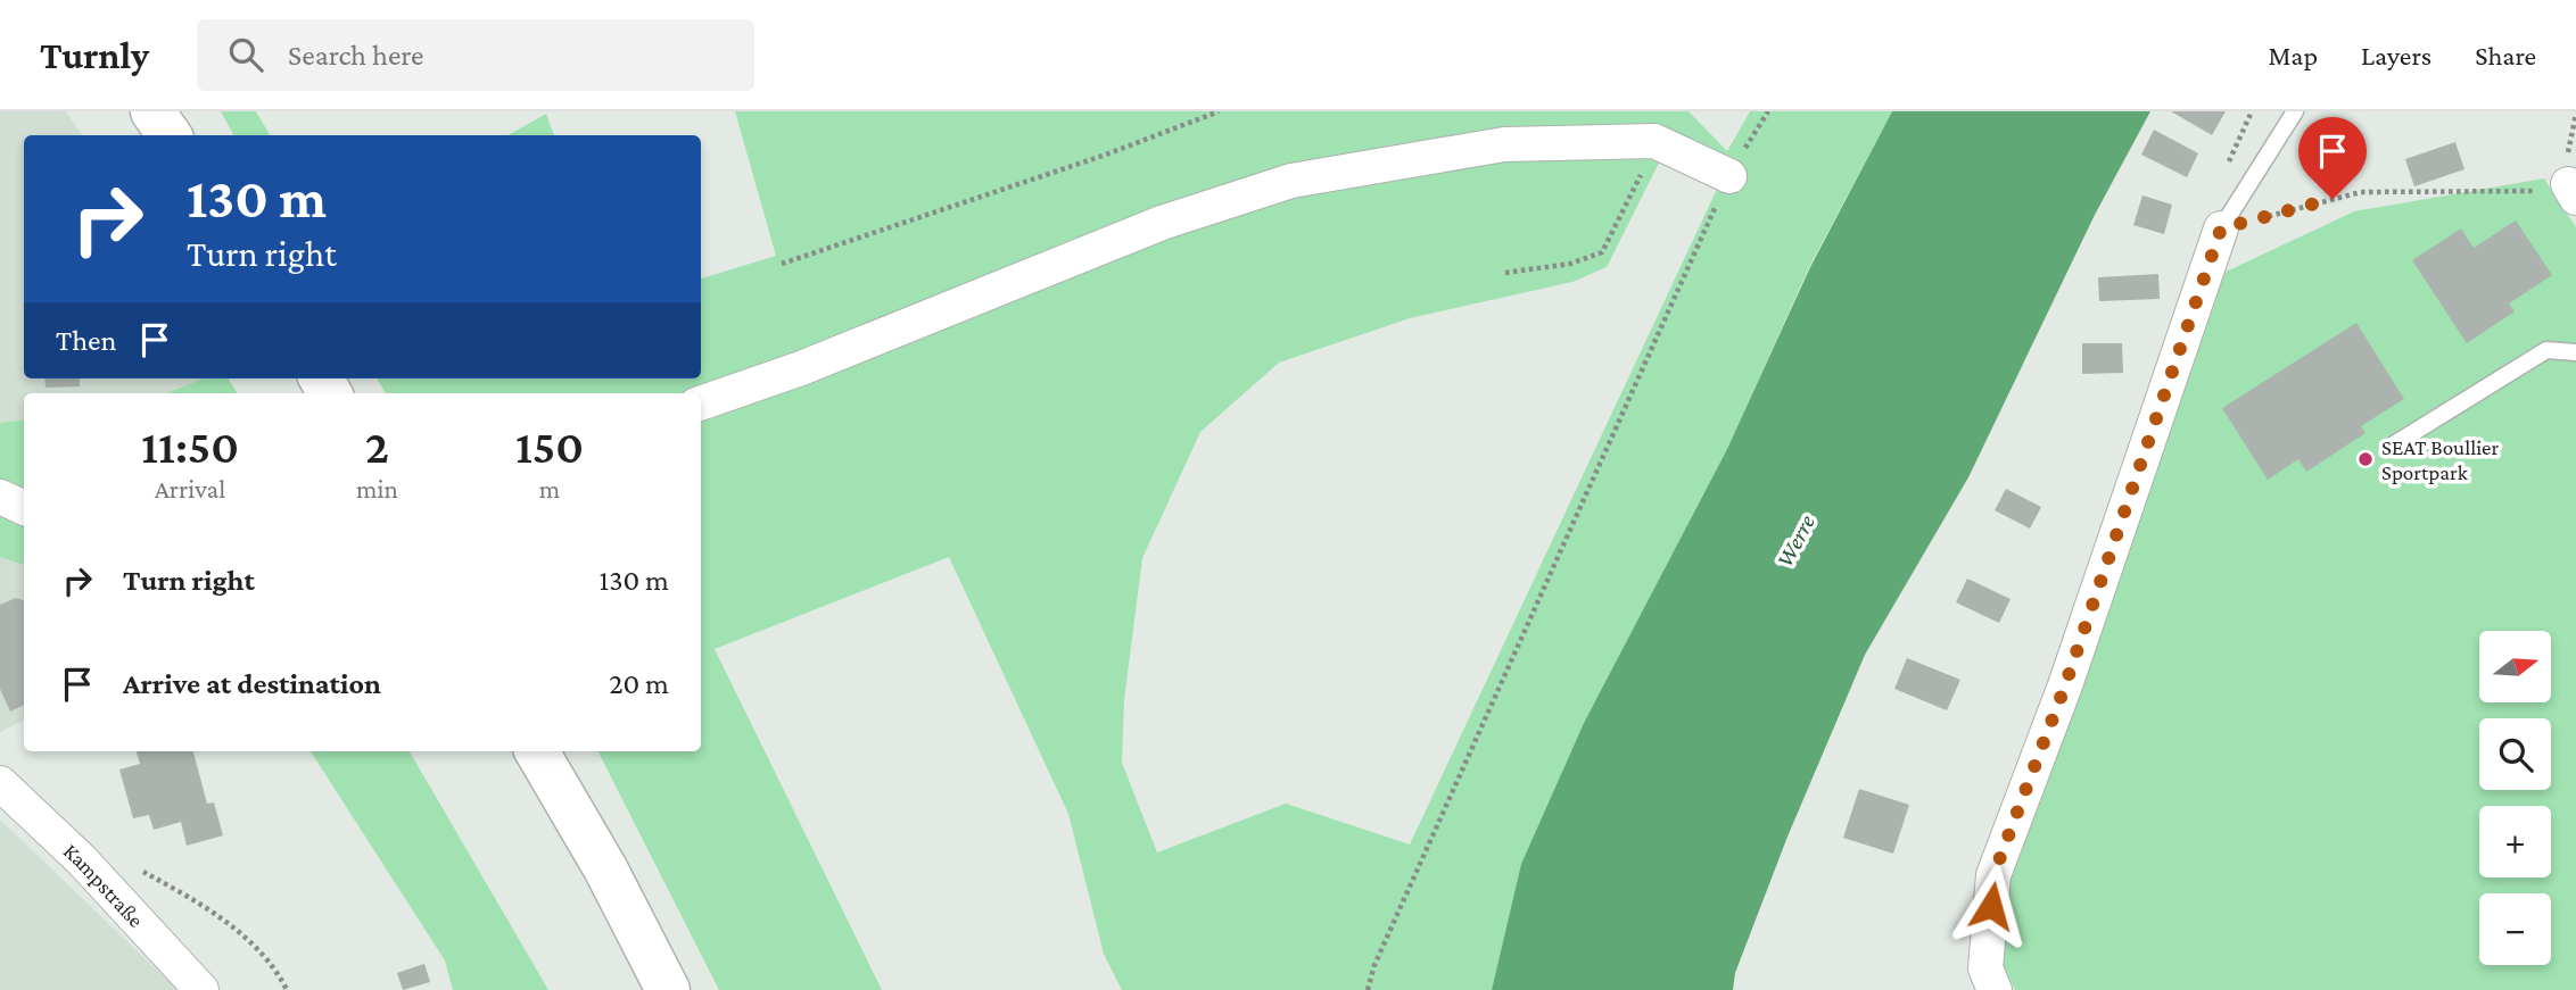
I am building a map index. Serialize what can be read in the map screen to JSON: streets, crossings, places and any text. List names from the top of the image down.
{
  "streets": {
    "street": ["Kampstraße"]
  },
  "water": ["Werre"],
  "places": ["SEAT Boullier Sportpark"],
  "north": "right",
  "page": {
    "header": "Turnly",
    "search": "Search here",
    "nav": ["Map", "Layers", "Share"],
    "turn": ["130 m", "Turn right"],
    "then": "Then",
    "eta": [
      "11:50",
      "Arrival",
      "2",
      "min",
      "150",
      "m"
    ],
    "list": [
      {
        "name": "Turn right",
        "value": "130 m"
      },
      {
        "name": "Arrive at destination",
        "value": "20 m"
      }
    ],
    "map_buttons": ["+", "−"]
  }
}
